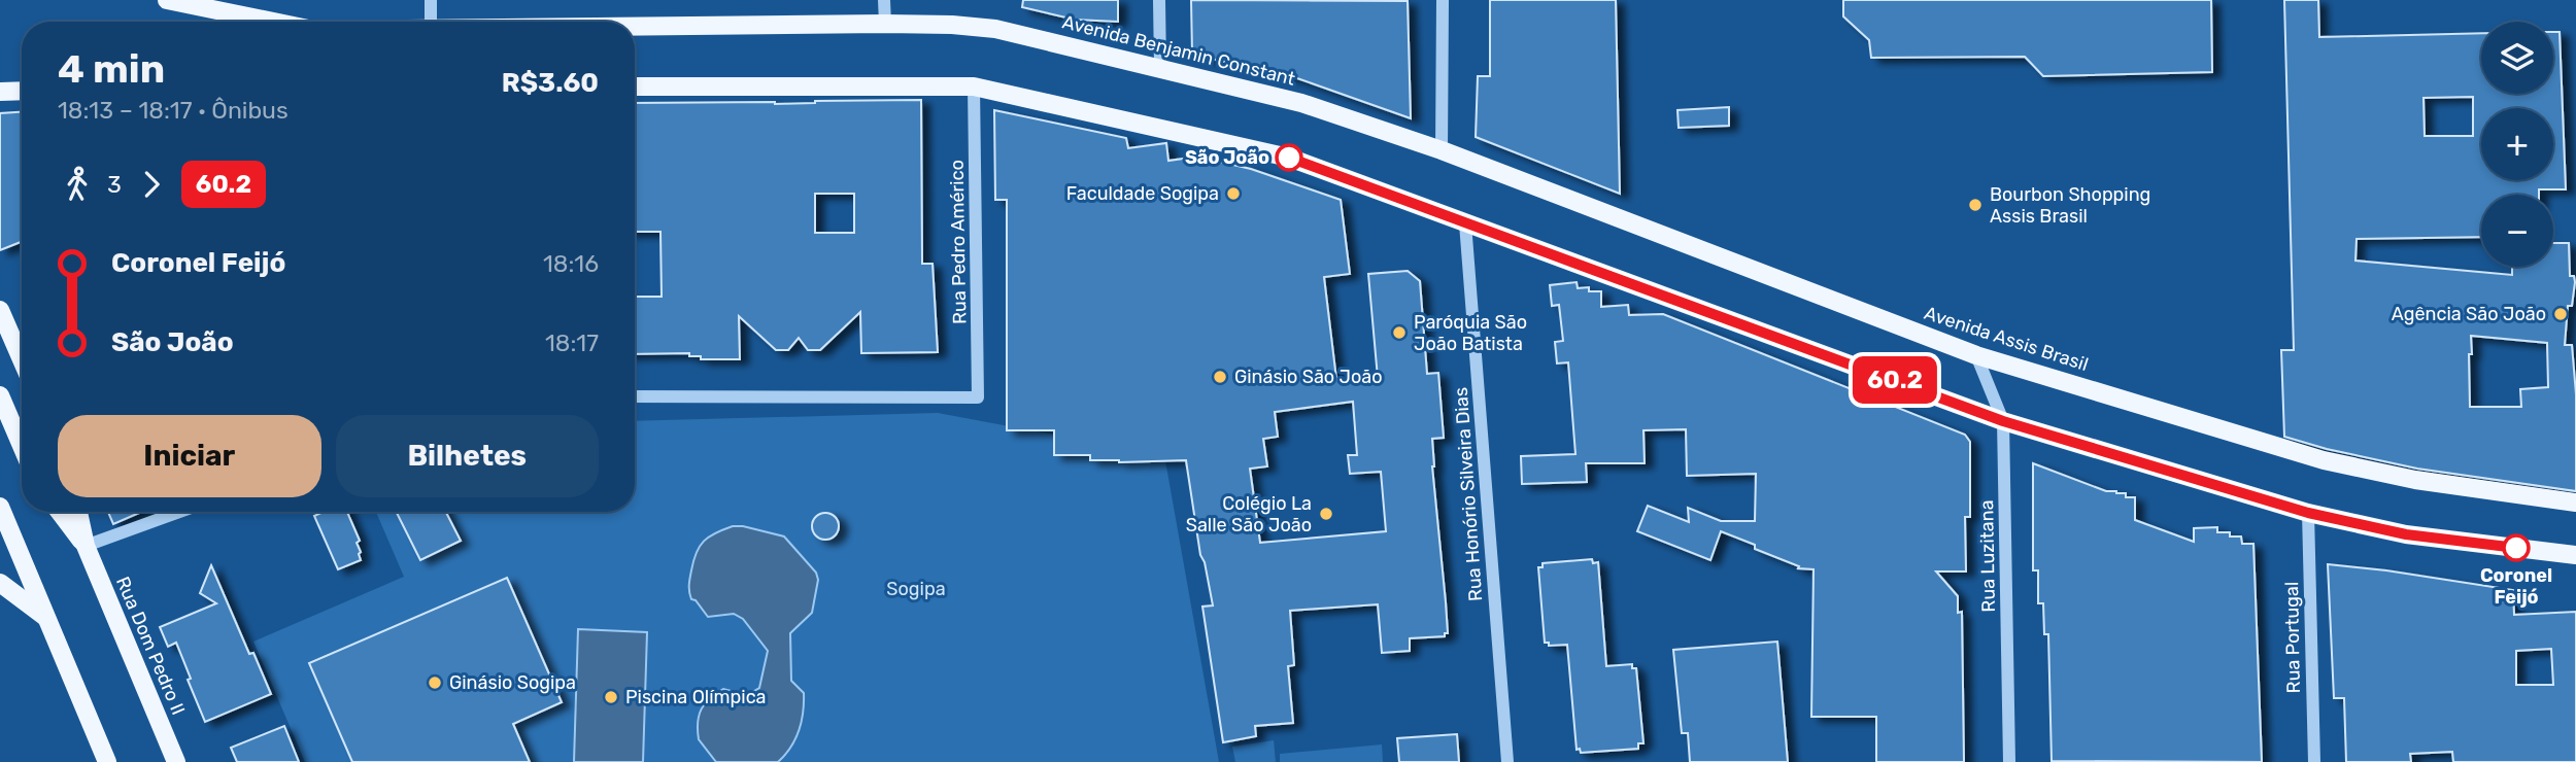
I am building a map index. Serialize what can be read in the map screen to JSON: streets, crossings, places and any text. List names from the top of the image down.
{
  "streets": {
    "main road": ["Avenida Benjamin Constant", "Avenida Assis Brasil", "Rua Dom Pedro II"],
    "street": [
      "Rua Pedro Américo",
      "Rua Honório Silveira Dias",
      "Rua Luzitana",
      "Rua Portugal"
    ]
  },
  "crossings": [
    ["Avenida Benjamin Constant", "Avenida Assis Brasil"],
    ["Avenida Assis Brasil", "Rua Luzitana"]
  ],
  "parks": ["Sogipa"],
  "places": [
    "São João",
    "Faculdade Sogipa",
    "Bourbon Shopping Assis Brasil",
    "Agência São João",
    "Paróquia São João Batista",
    "Ginásio São João",
    "Colégio La Salle São João",
    "Coronel Feijó",
    "Ginásio Sogipa",
    "Piscina Olímpica"
  ],
  "lines": ["bus line 60.2"],
  "page": {
    "on_map": "60.2",
    "map_buttons": ["+", "−"],
    "heading": ["4 min", "18:13 – 18:17 · Ônibus", "R$3.60"],
    "legs": ["3", "60.2"],
    "list": [
      {
        "name": "Coronel Feijó",
        "value": "18:16"
      },
      {
        "name": "São João",
        "value": "18:17"
      }
    ],
    "buttons": ["Iniciar", "Bilhetes"]
  }
}
